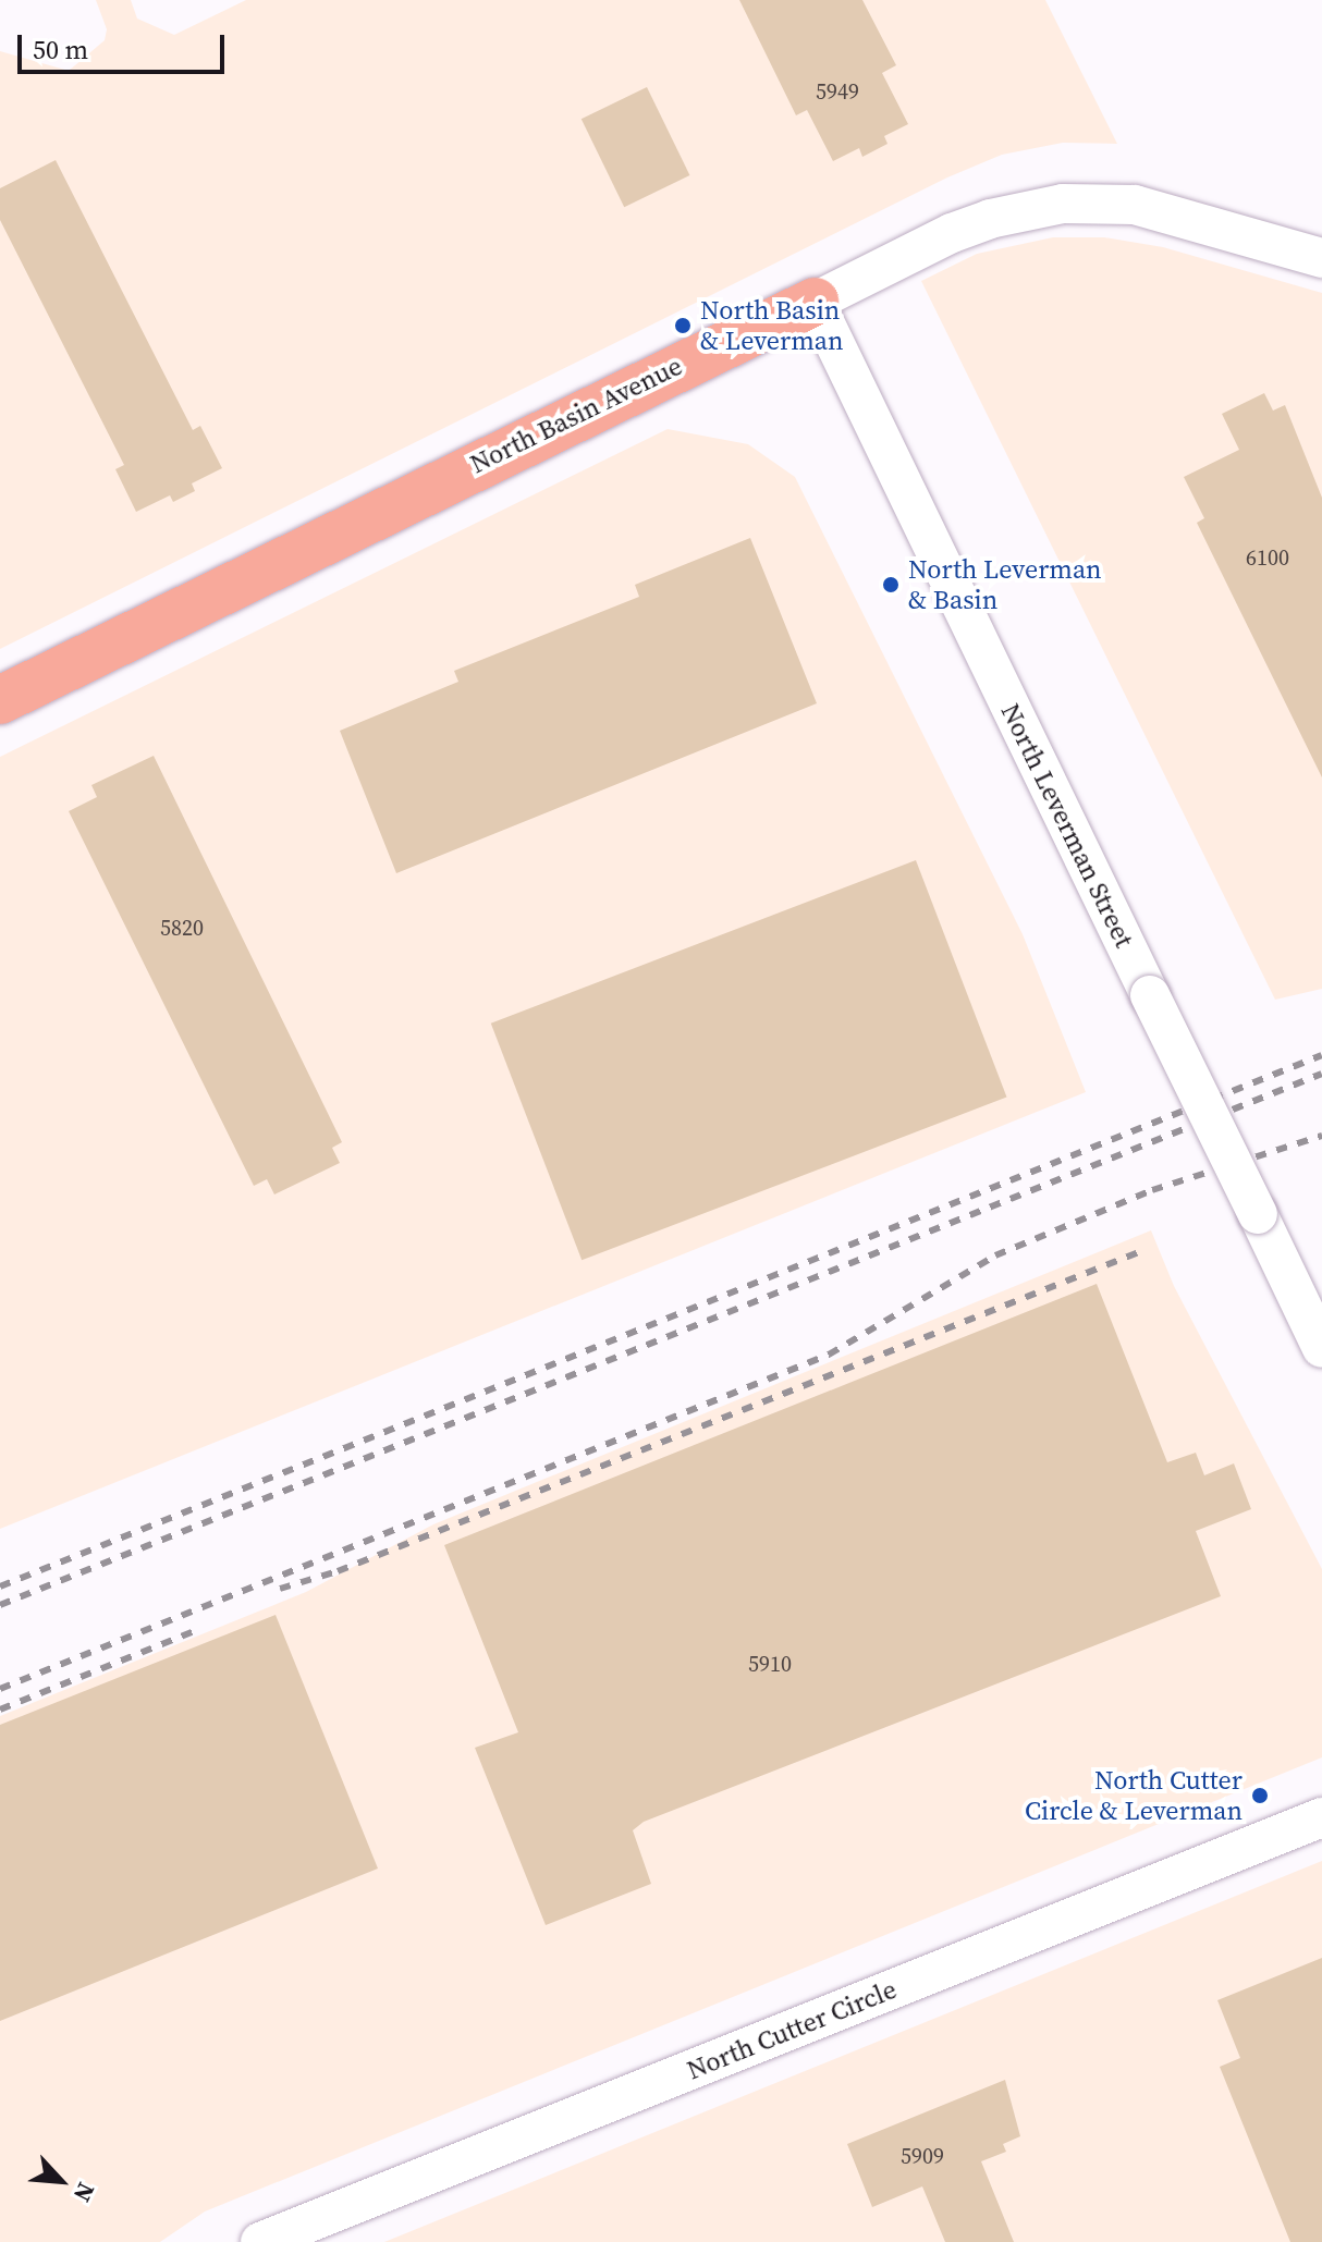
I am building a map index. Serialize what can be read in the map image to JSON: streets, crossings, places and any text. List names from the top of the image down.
{
  "streets": {
    "main road": ["North Basin Avenue"],
    "street": ["North Leverman Street", "North Cutter Circle"]
  },
  "crossings": [
    ["North Basin Avenue", "North Leverman Street"]
  ],
  "places": ["North Basin & Leverman", "North Leverman & Basin", "North Cutter Circle & Leverman"],
  "house_numbers": [
    "5949",
    "6100",
    "5820",
    "5910",
    "5909"
  ],
  "scale_bar": "50 m",
  "north": "bottom right"
}
